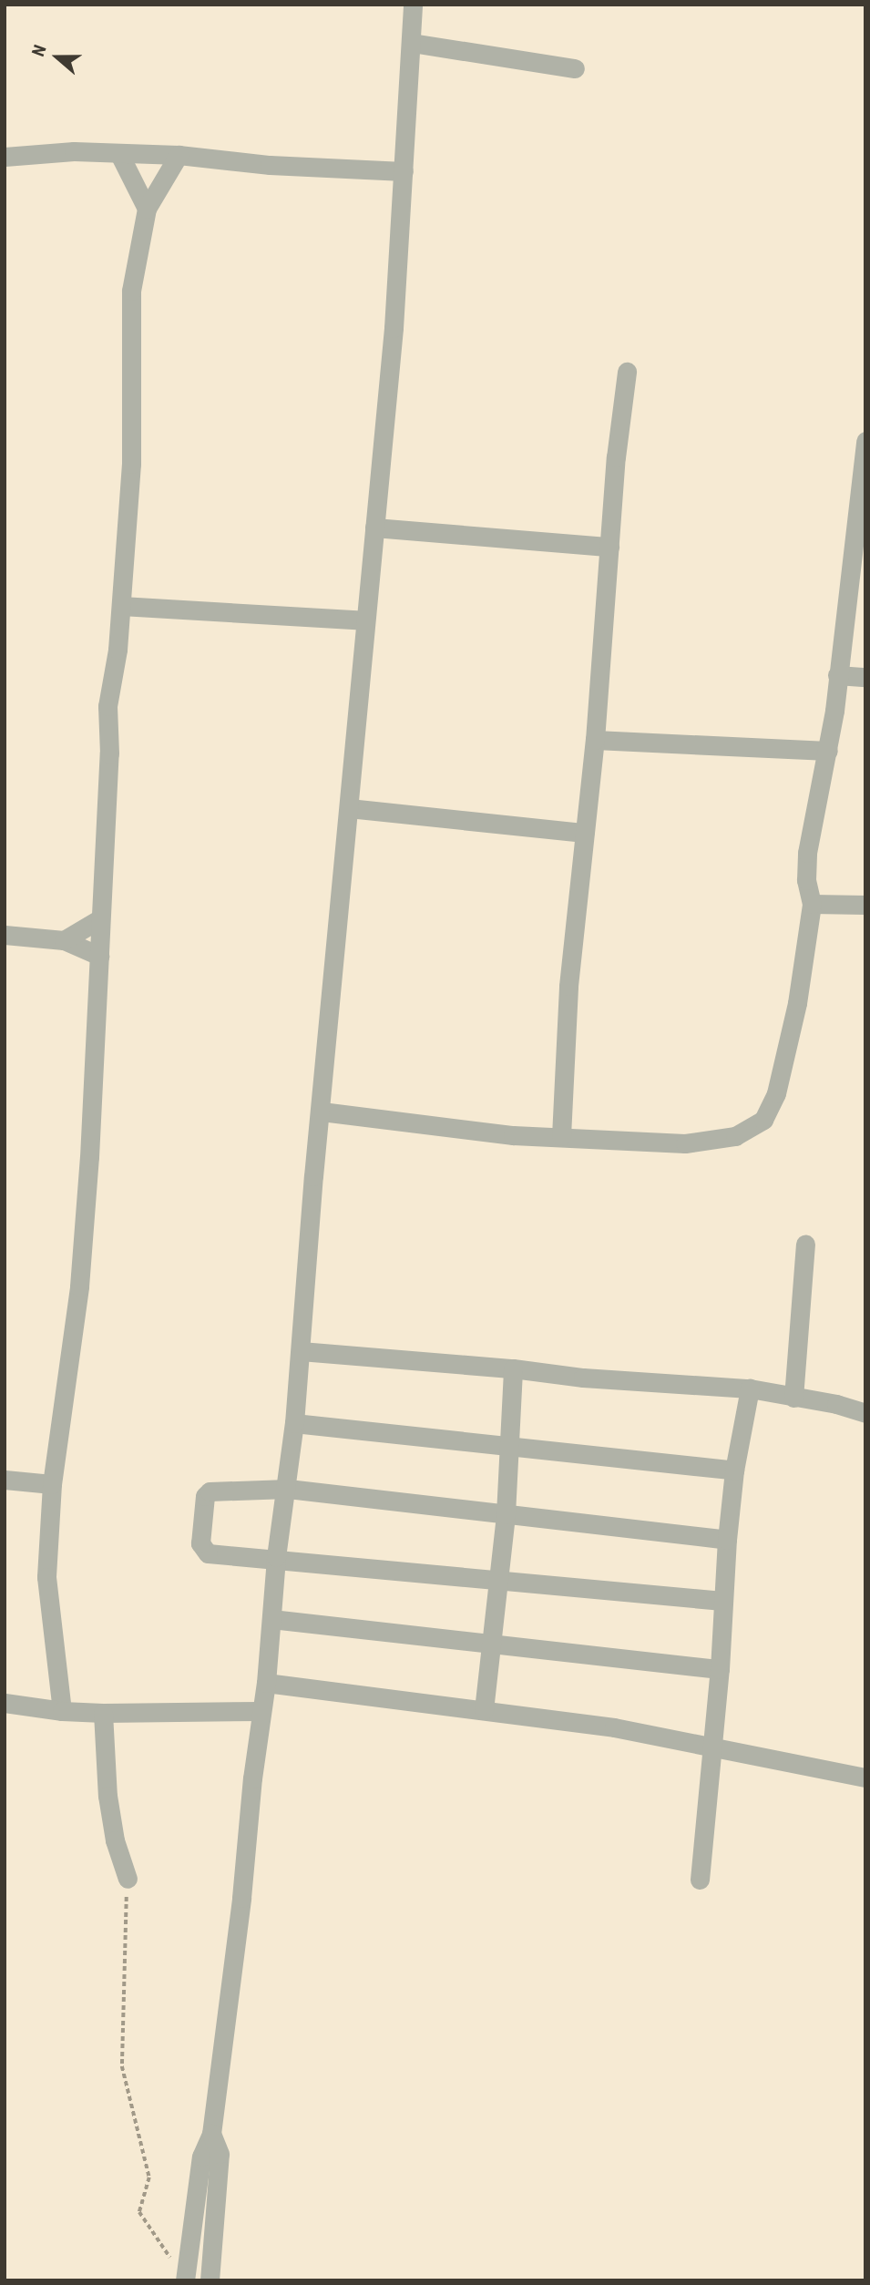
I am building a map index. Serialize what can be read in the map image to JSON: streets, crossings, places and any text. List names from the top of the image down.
{
  "north": "left"
}
